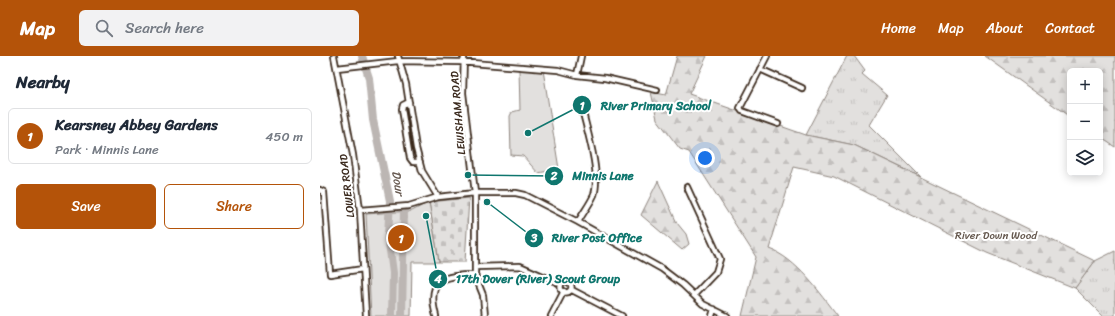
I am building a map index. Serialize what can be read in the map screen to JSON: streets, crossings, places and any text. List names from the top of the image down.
{
  "streets": {
    "street": ["LEWISHAM ROAD", "LOWER ROAD"]
  },
  "water": ["Dour"],
  "parks": ["River Down Wood"],
  "places": [
    "River Primary School",
    "Minnis Lane",
    "River Post Office",
    "17th Dover (River) Scout Group"
  ],
  "page": {
    "header": "Map",
    "search": "Search here",
    "nav": [
      "Home",
      "Map",
      "About",
      "Contact"
    ],
    "heading": "Nearby",
    "map_buttons": ["+", "−"],
    "list": [
      {
        "mark": "1",
        "name": "Kearsney Abbey Gardens",
        "note": "Park · Minnis Lane",
        "value": "450 m"
      }
    ],
    "buttons": ["Save", "Share"],
    "pins": "1"
  }
}
